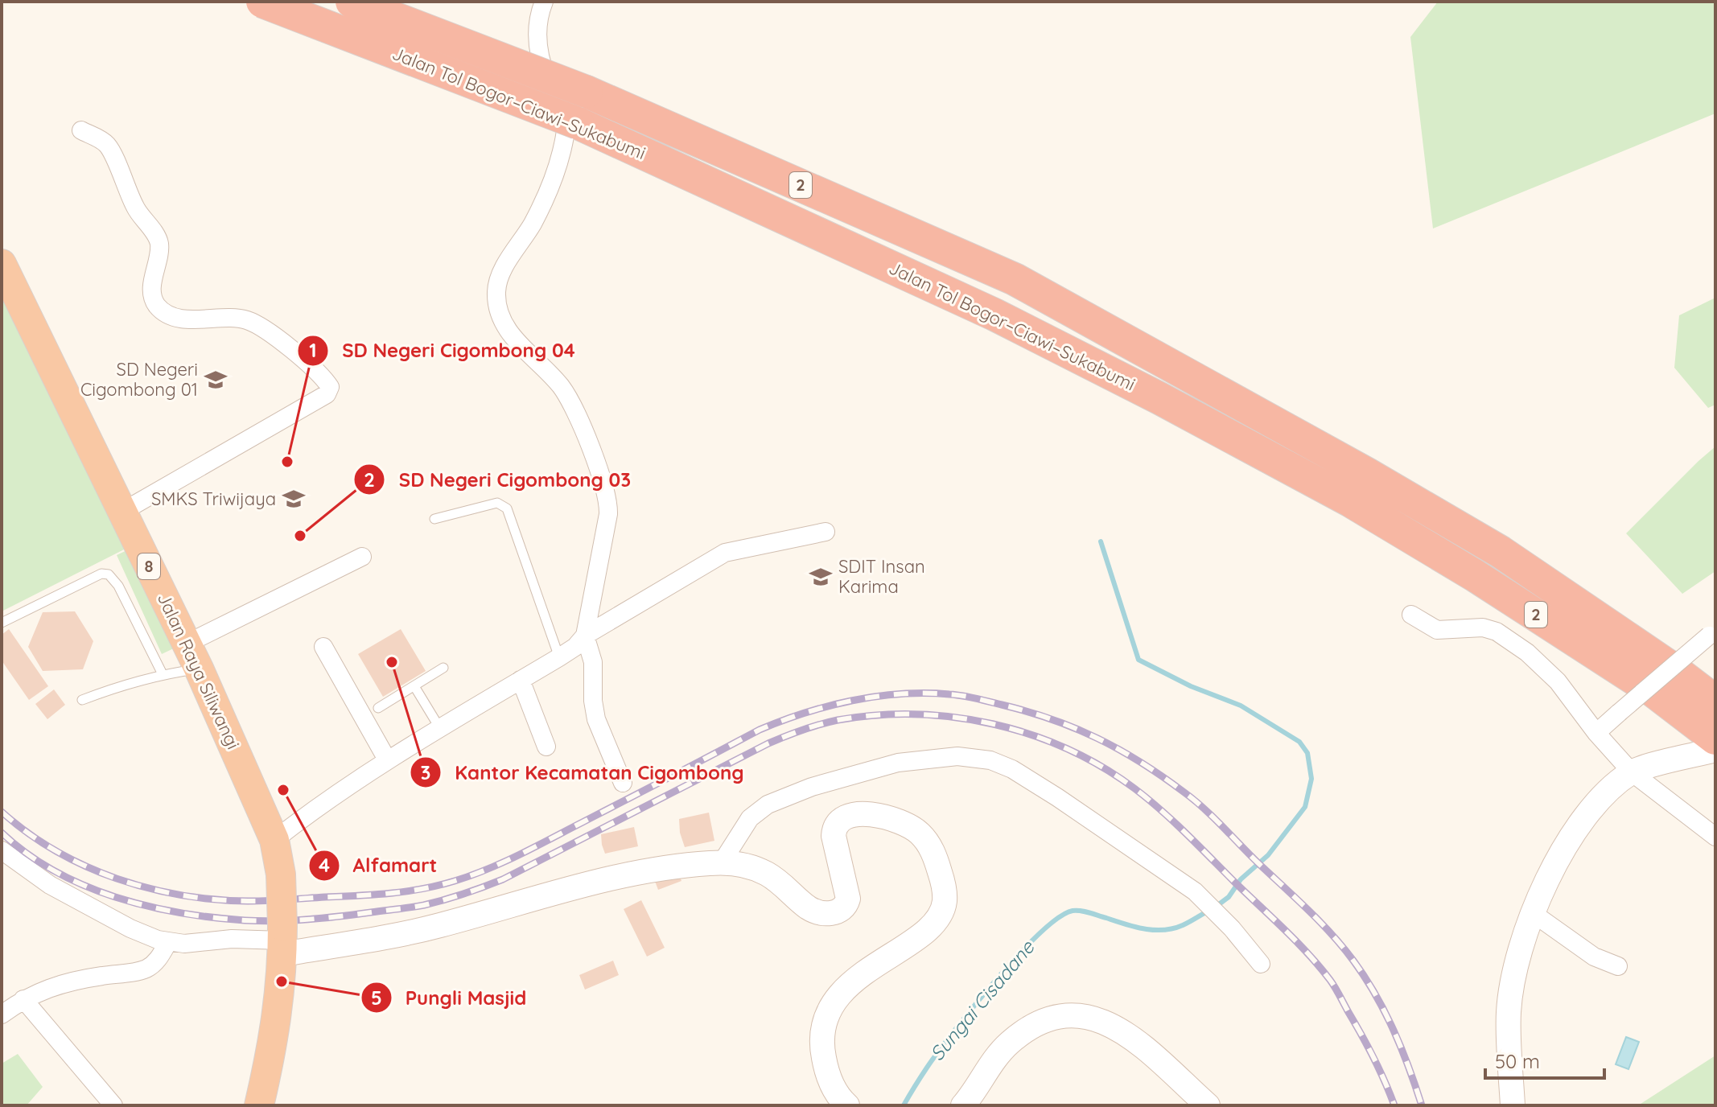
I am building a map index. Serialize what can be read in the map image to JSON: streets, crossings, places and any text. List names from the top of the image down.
{
  "streets": {
    "highway": [
      "Jalan Tol Bogor–Ciawi–Sukabumi",
      "2",
      "8",
      "Jalan Raya Siliwangi"
    ]
  },
  "crossings": [
    ["8", "Jalan Raya Siliwangi"]
  ],
  "water": ["Sungai Cisadane"],
  "places": {
    "school or university": ["SD Negeri Cigombong 01", "SMKS Triwijaya", "SDIT Insan Karima"],
    "other": [
      "SD Negeri Cigombong 04",
      "SD Negeri Cigombong 03",
      "Kantor Kecamatan Cigombong",
      "Alfamart",
      "Pungli Masjid"
    ]
  },
  "scale_bar": "50 m"
}
